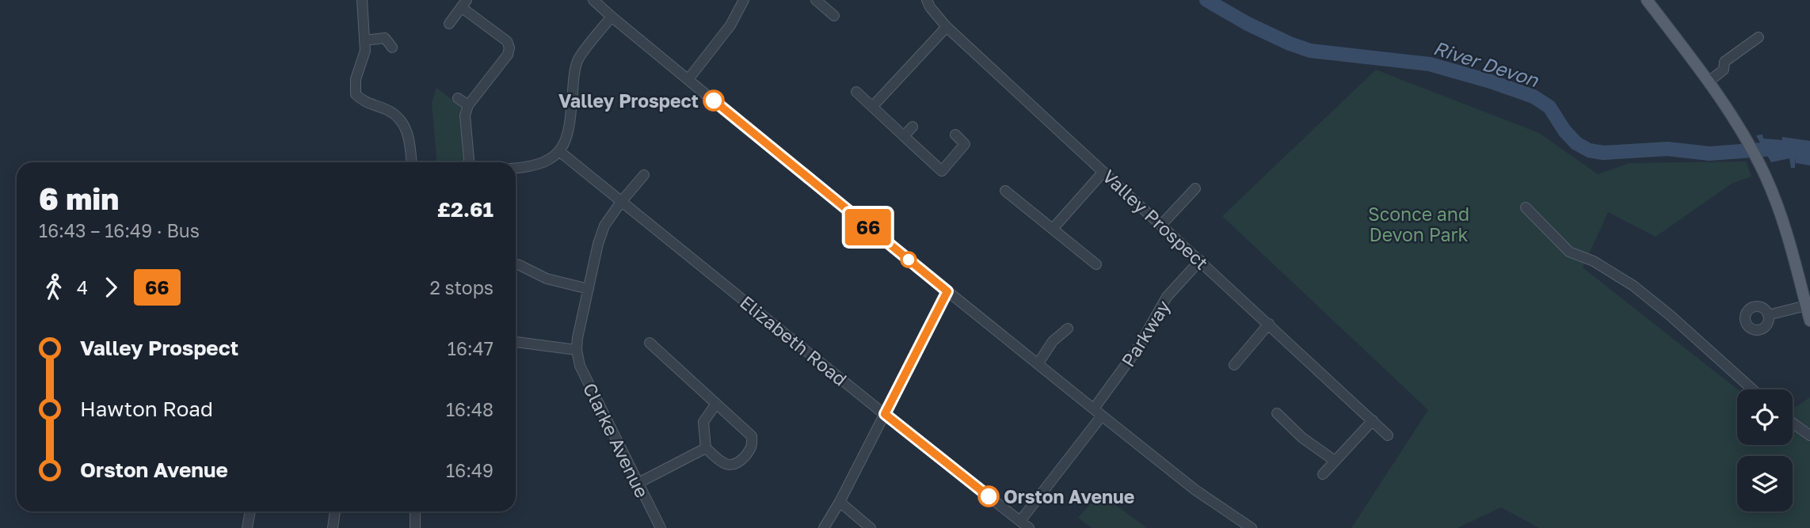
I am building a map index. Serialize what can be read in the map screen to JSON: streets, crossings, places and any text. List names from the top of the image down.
{
  "streets": {
    "street": [
      "Valley Prospect",
      "Parkway",
      "Elizabeth Road",
      "Clarke Avenue"
    ]
  },
  "crossings": [
    ["Valley Prospect", "Parkway"]
  ],
  "water": ["River Devon"],
  "parks": ["Sconce and Devon Park"],
  "places": ["Valley Prospect", "Orston Avenue"],
  "lines": ["bus line 66"],
  "page": {
    "on_map": "66",
    "heading": ["6 min", "16:43 – 16:49 · Bus", "£2.61"],
    "legs": ["4", "66", "2 stops"],
    "list": [
      {
        "name": "Valley Prospect",
        "value": "16:47"
      },
      {
        "name": "Hawton Road",
        "value": "16:48"
      },
      {
        "name": "Orston Avenue",
        "value": "16:49"
      }
    ]
  }
}
